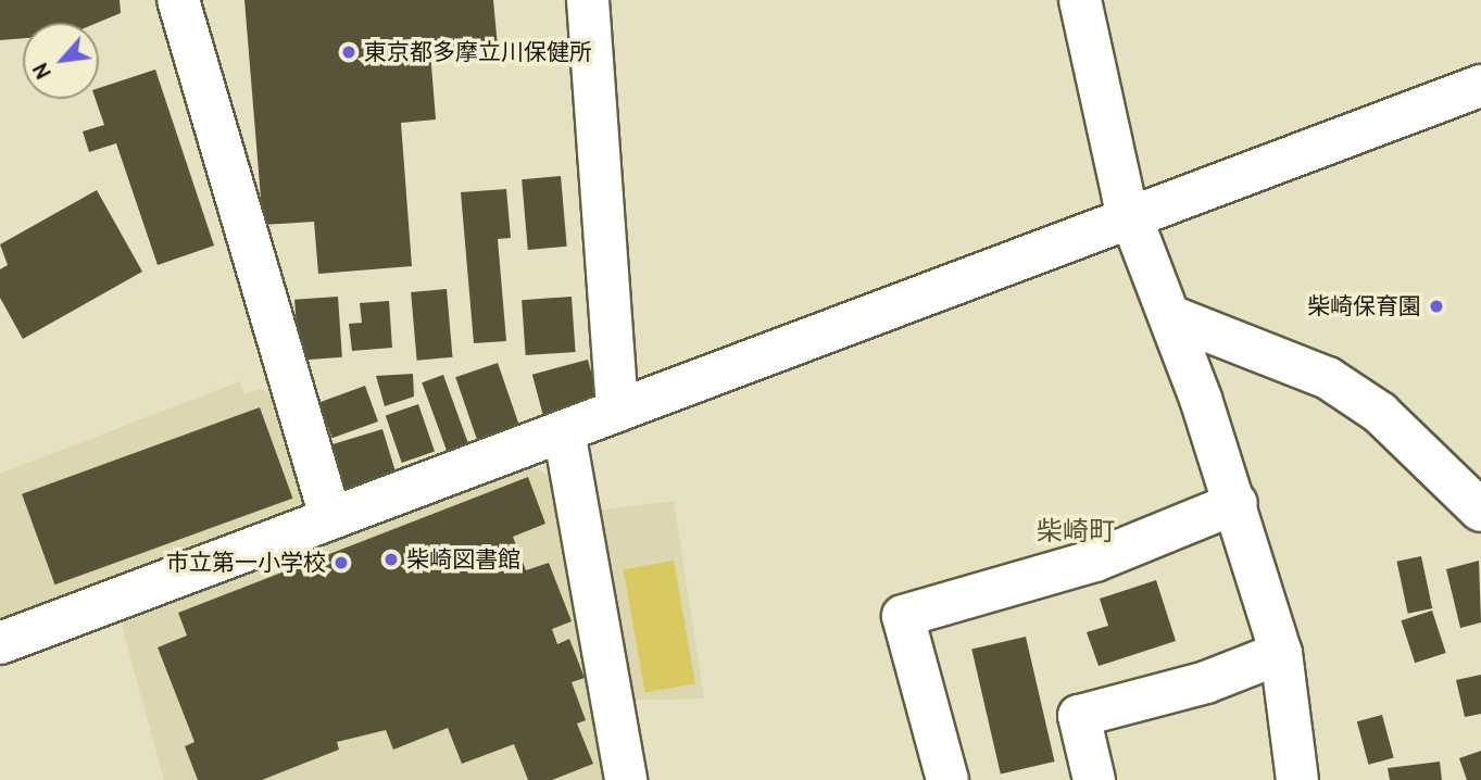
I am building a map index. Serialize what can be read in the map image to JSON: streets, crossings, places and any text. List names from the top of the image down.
{
  "districts": ["柴崎町"],
  "places": [
    "東京都多摩立川保健所",
    "柴崎保育園",
    "柴崎図書館",
    "市立第一小学校"
  ],
  "north": "bottom left"
}
